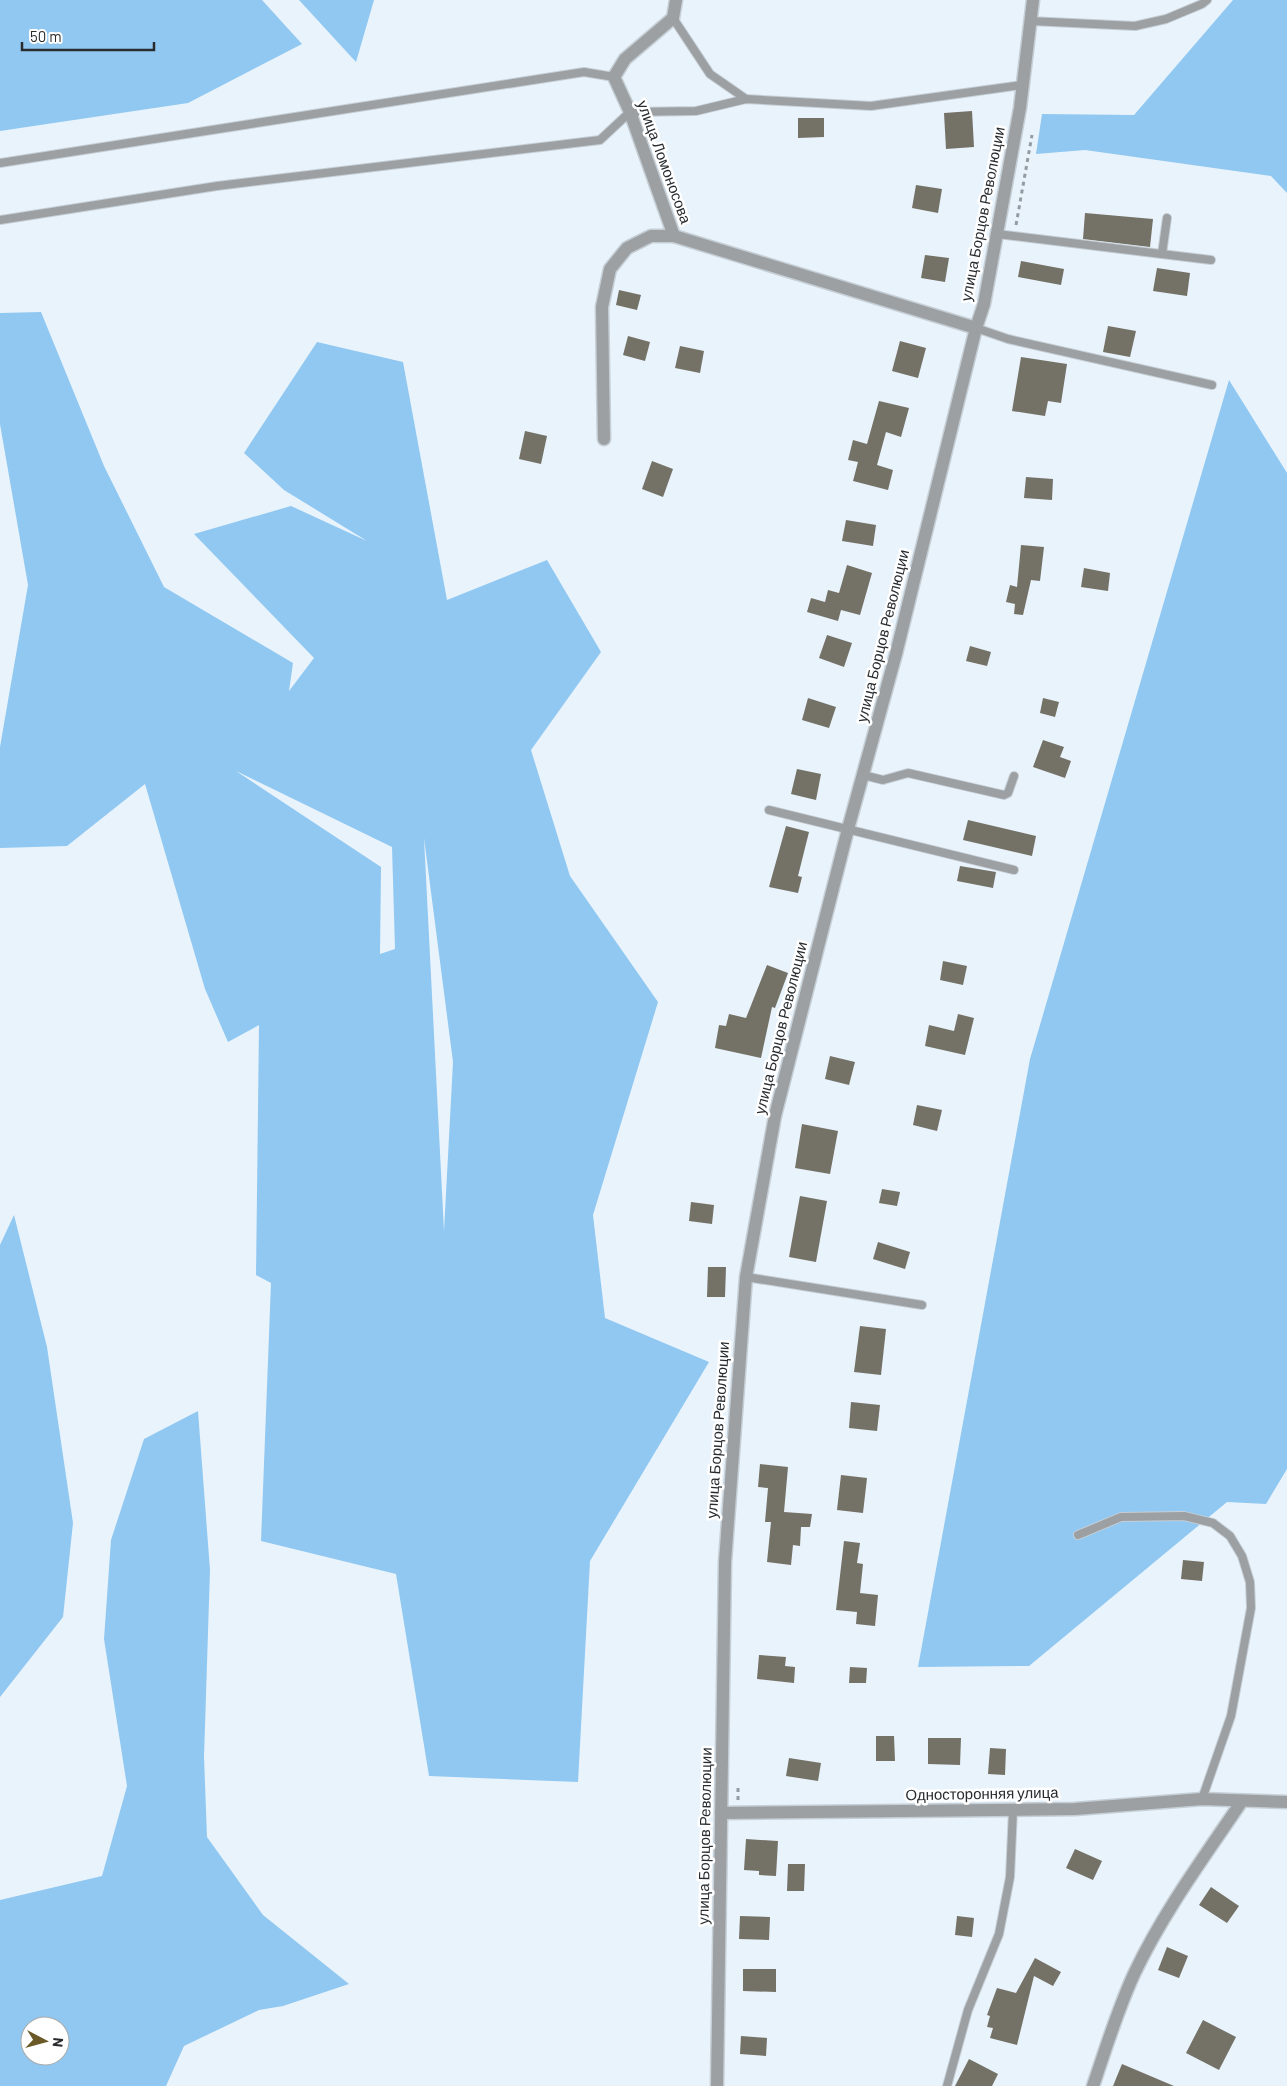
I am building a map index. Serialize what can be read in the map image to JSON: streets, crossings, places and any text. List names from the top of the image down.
{
  "streets": {
    "street": ["улица Ломоносова", "улица Борцов Революции", "Односторонняя улица"]
  },
  "crossings": [
    ["улица Борцов Революции", "Односторонняя улица"]
  ],
  "scale_bar": "50 m",
  "north": "right"
}
